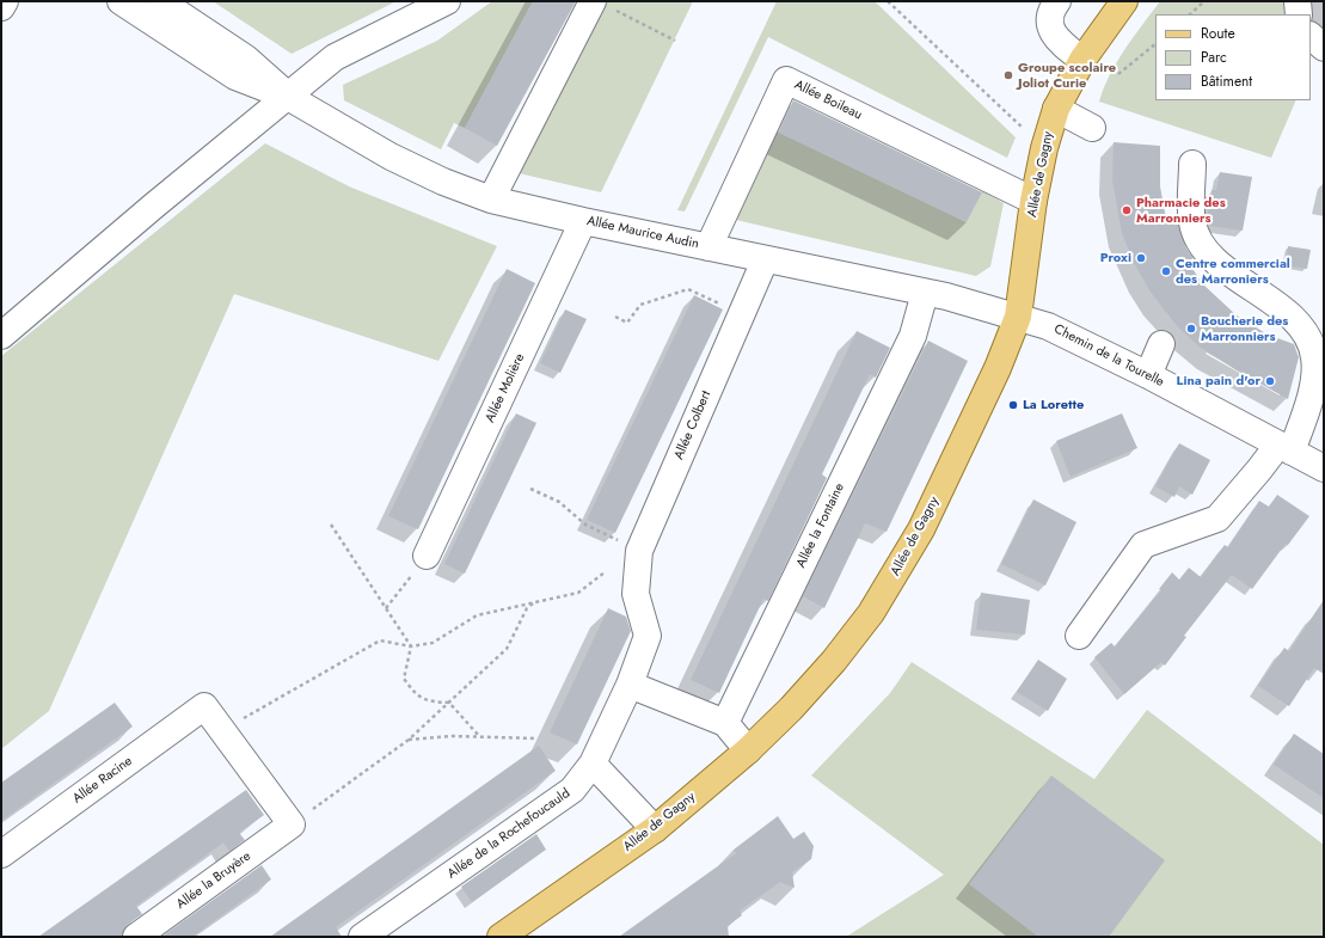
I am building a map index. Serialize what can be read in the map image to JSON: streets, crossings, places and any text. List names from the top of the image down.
{
  "streets": {
    "main road": ["Allée de Gagny"],
    "street": [
      "Allée Boileau",
      "Allée Maurice Audin",
      "Chemin de la Tourelle",
      "Allée Molière",
      "Allée Colbert",
      "Allée la Fontaine",
      "Allée Racine",
      "Allée de la Rochefoucauld",
      "Allée la Bruyère"
    ]
  },
  "crossings": [
    ["Allée Boileau", "Allée de Gagny"],
    ["Allée Boileau", "Allée Maurice Audin"],
    ["Allée de Gagny", "Allée Maurice Audin"],
    ["Allée de Gagny", "Chemin de la Tourelle"],
    ["Allée Maurice Audin", "Chemin de la Tourelle"],
    ["Allée Maurice Audin", "Allée Molière"],
    ["Allée Maurice Audin", "Allée Colbert"],
    ["Allée Maurice Audin", "Allée la Fontaine"],
    ["Allée Colbert", "Allée de la Rochefoucauld"]
  ],
  "places": [
    "Groupe scolaire Joliot Curie",
    "Pharmacie des Marronniers",
    "Proxi",
    "Centre commercial des Marroniers",
    "Boucherie des Marronniers",
    "Lina pain d'or",
    "La Lorette"
  ],
  "legend": ["Route", "Parc", "Bâtiment"]
}
